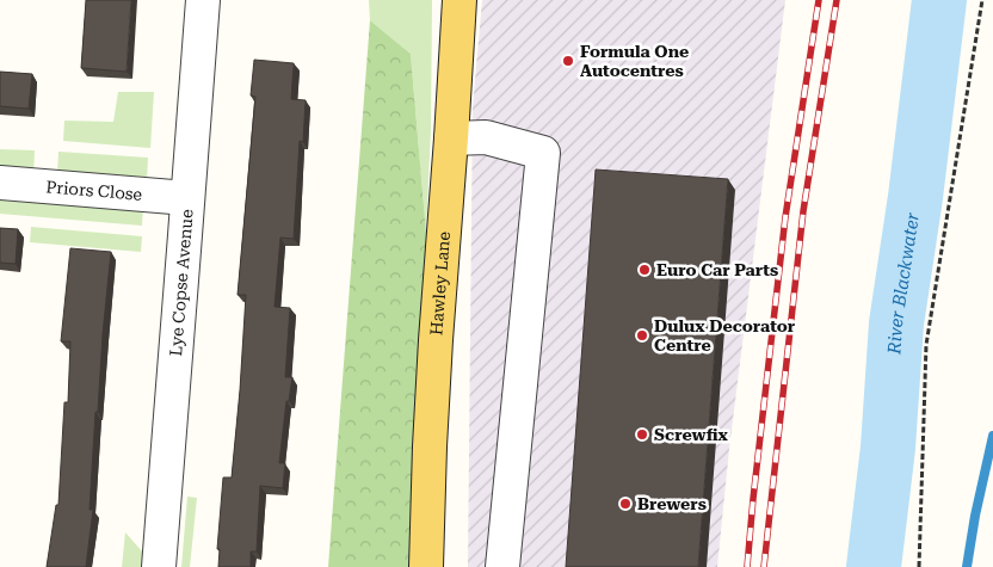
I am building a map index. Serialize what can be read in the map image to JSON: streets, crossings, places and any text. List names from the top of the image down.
{
  "streets": {
    "main road": ["Hawley Lane"],
    "street": ["Priors Close", "Lye Copse Avenue"]
  },
  "crossings": [
    ["Priors Close", "Lye Copse Avenue"]
  ],
  "water": ["River Blackwater"],
  "places": [
    "Formula One Autocentres",
    "Euro Car Parts",
    "Dulux Decorator Centre",
    "Screwfix",
    "Brewers"
  ]
}
